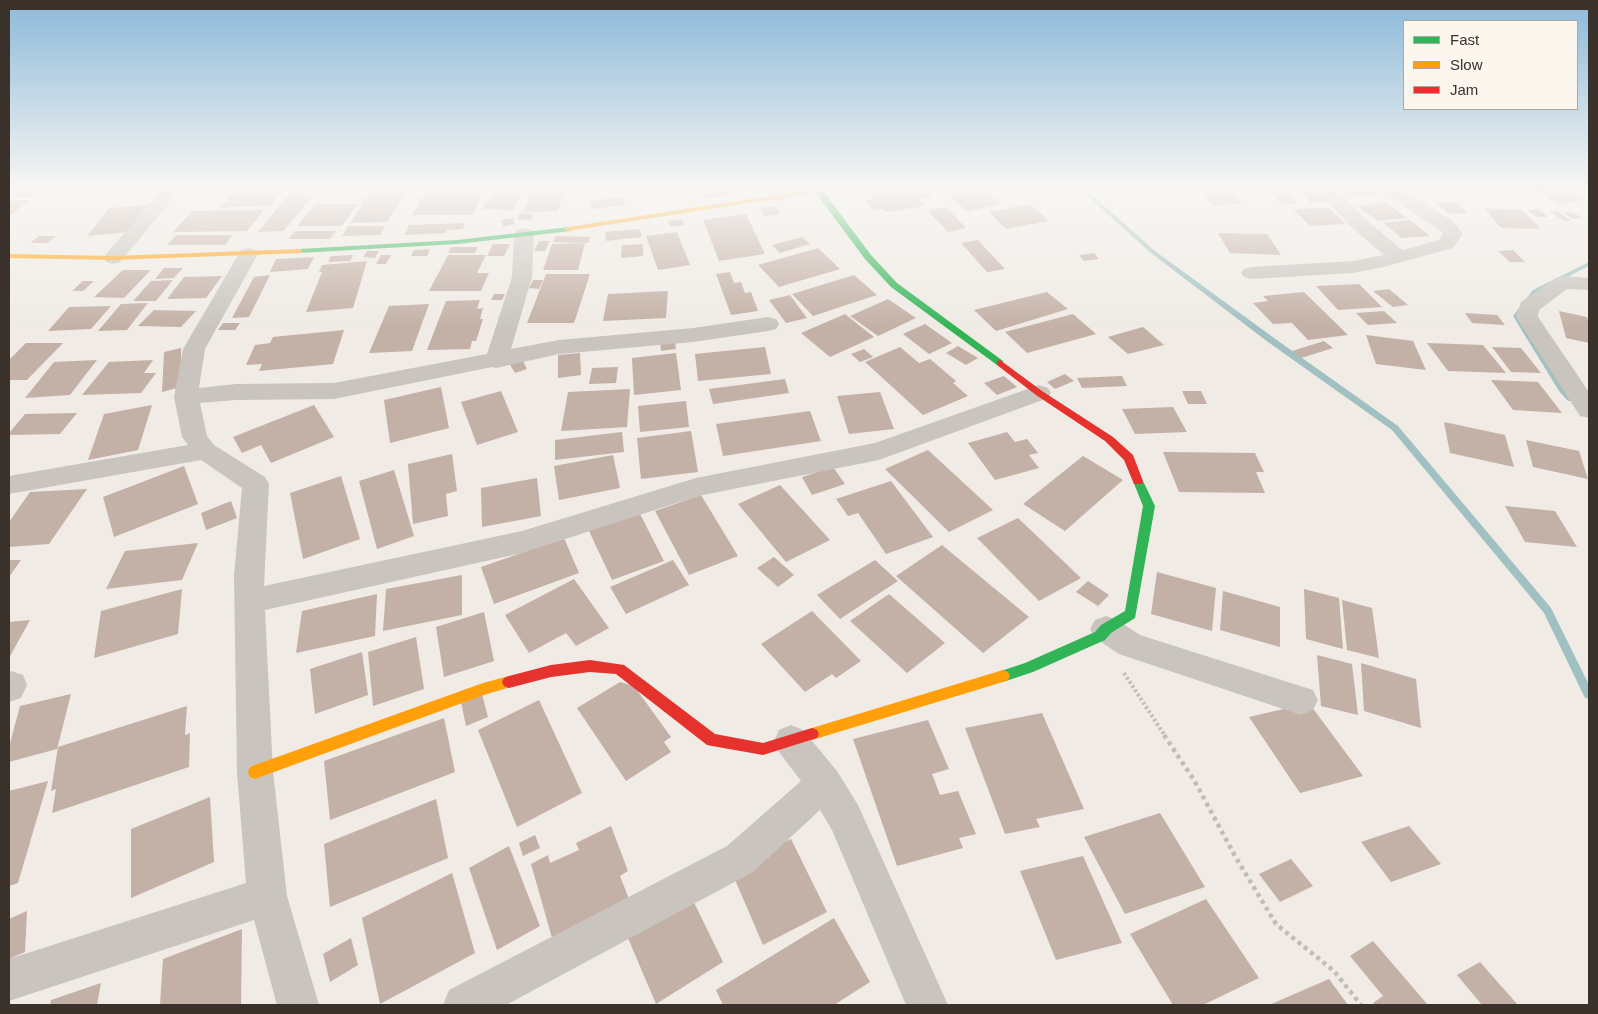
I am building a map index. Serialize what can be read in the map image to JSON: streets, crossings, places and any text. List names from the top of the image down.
{
  "legend": ["Fast", "Slow", "Jam"]
}
